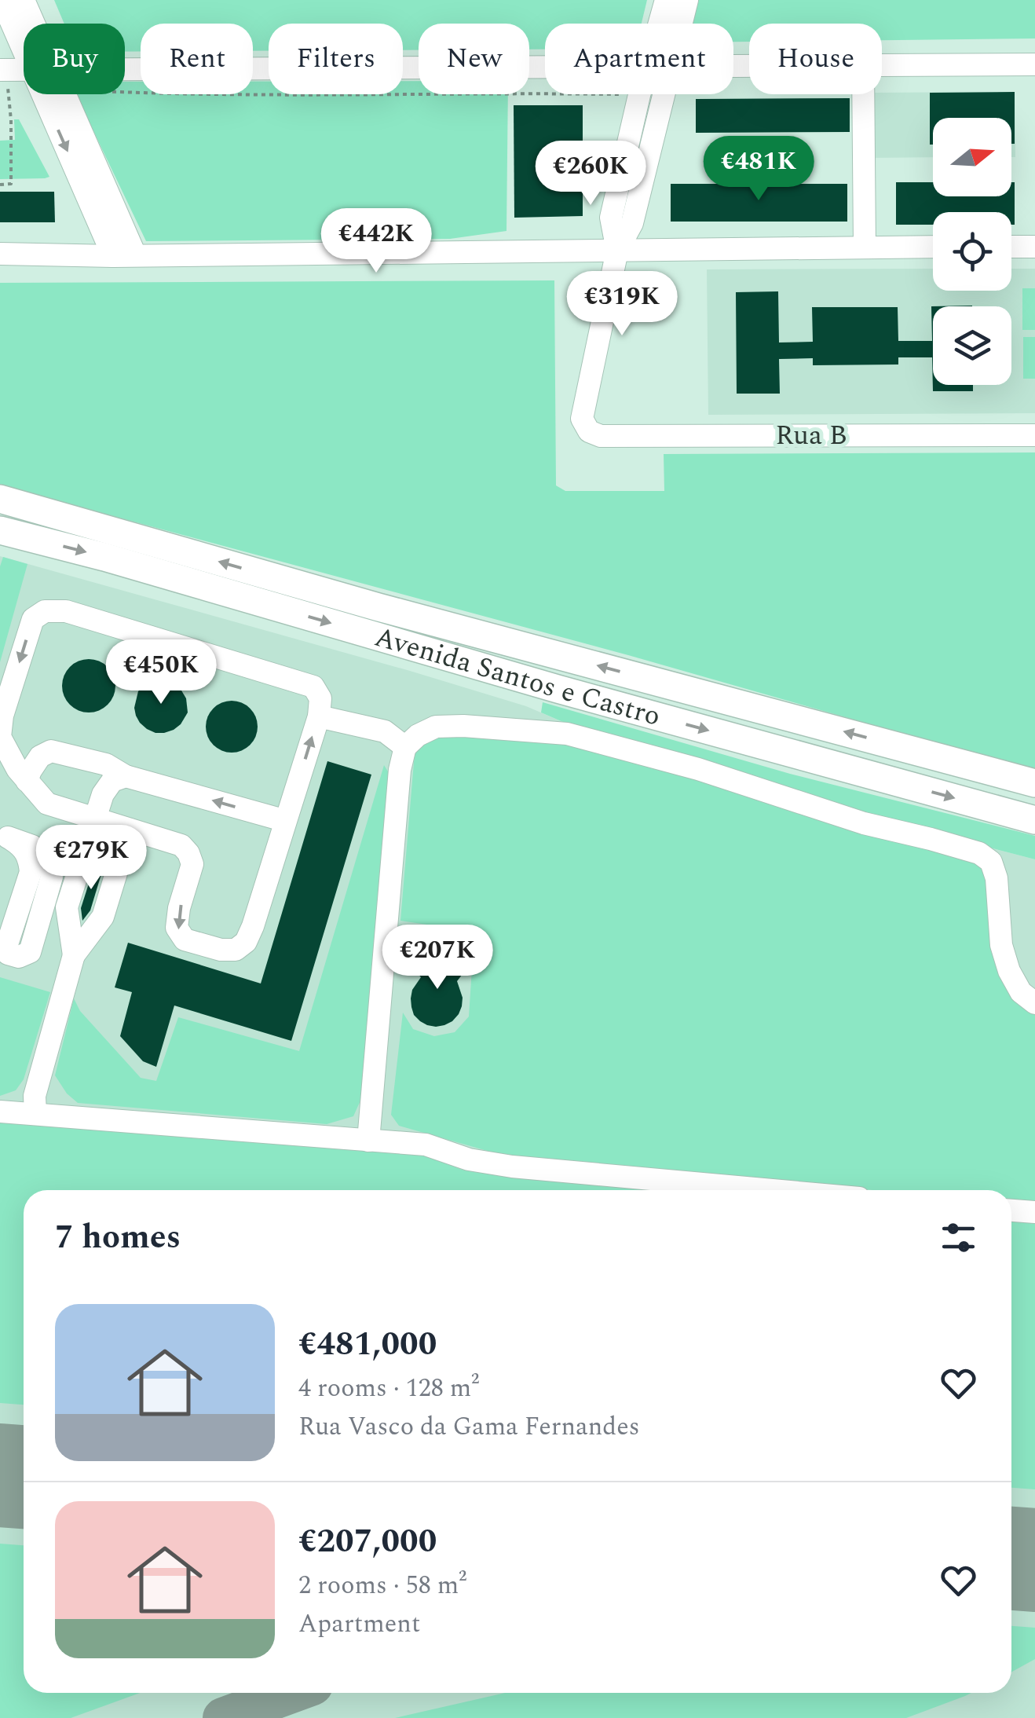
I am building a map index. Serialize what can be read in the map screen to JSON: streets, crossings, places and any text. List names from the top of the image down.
{
  "streets": {
    "main road": ["Avenida Santos e Castro"],
    "street": ["Rua B"]
  },
  "north": "right",
  "page": {
    "chip": [
      "Buy",
      "Rent",
      "Filters",
      "New",
      "Apartment",
      "House"
    ],
    "price": [
      "€481K",
      "€260K",
      "€442K",
      "€319K",
      "€450K",
      "€279K",
      "€207K"
    ],
    "heading": "7 homes",
    "list": [
      {
        "name": "€481,000",
        "note": "4 rooms · 128 m² · Rua Vasco da Gama Fernandes"
      },
      {
        "name": "€207,000",
        "note": "2 rooms · 58 m² · Apartment"
      }
    ]
  }
}
